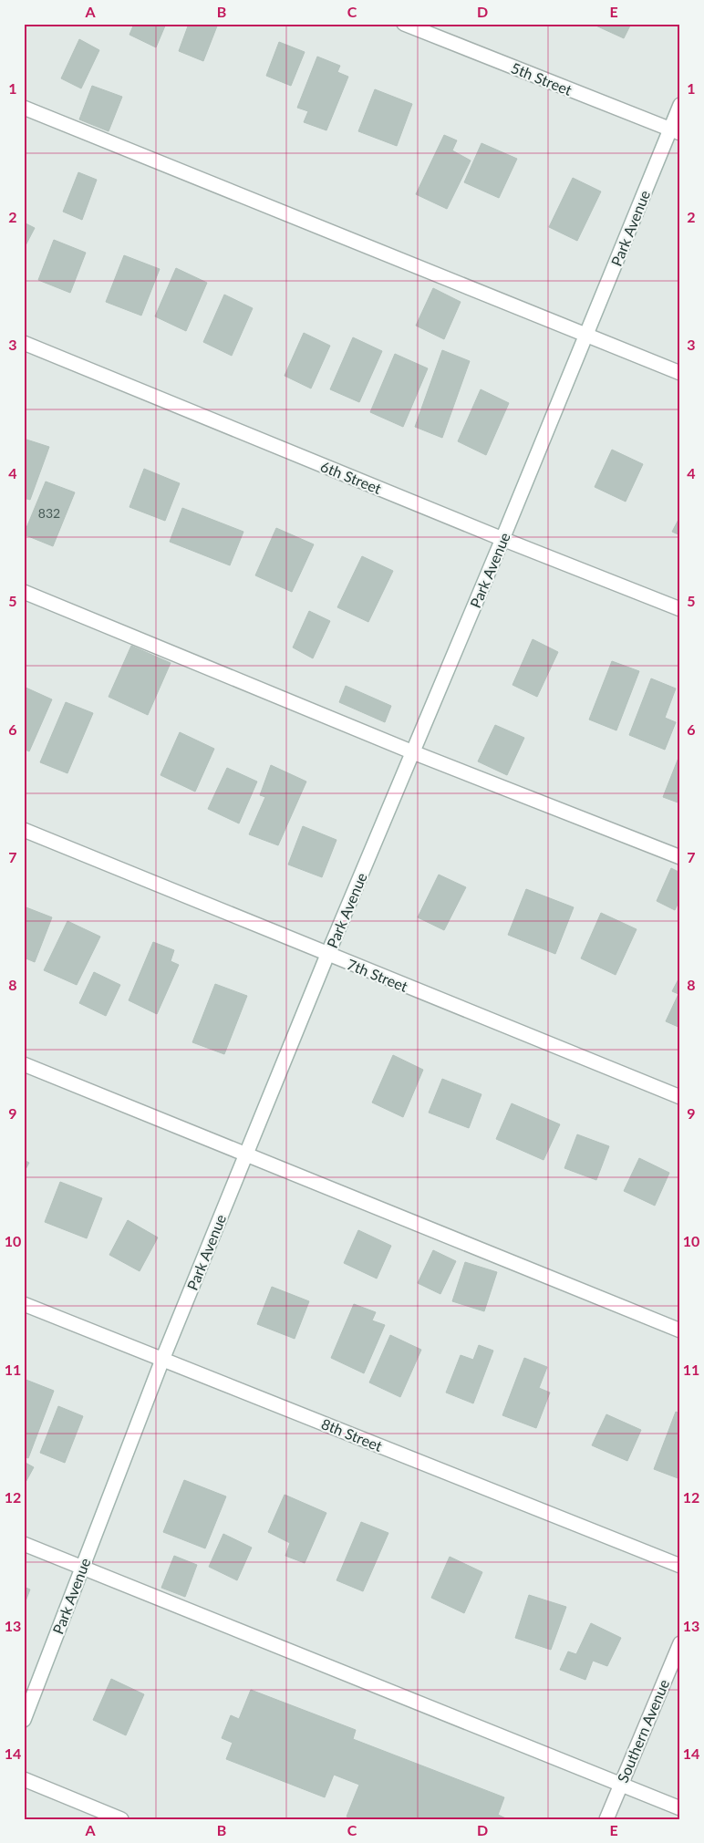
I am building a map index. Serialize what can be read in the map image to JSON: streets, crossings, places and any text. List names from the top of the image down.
{
  "streets": {
    "street": [
      "5th Street",
      "Park Avenue",
      "6th Street",
      "7th Street",
      "8th Street",
      "Southern Avenue"
    ]
  },
  "crossings": [
    ["5th Street", "Park Avenue"],
    ["Park Avenue", "6th Street"],
    ["Park Avenue", "7th Street"],
    ["Park Avenue", "8th Street"]
  ],
  "house_numbers": ["832"],
  "grid": {
    "columns": [
      "A",
      "B",
      "C",
      "D",
      "E"
    ],
    "rows": [
      "1",
      "2",
      "3",
      "4",
      "5",
      "6",
      "7",
      "8",
      "9",
      "10",
      "11",
      "12",
      "13",
      "14"
    ]
  }
}
